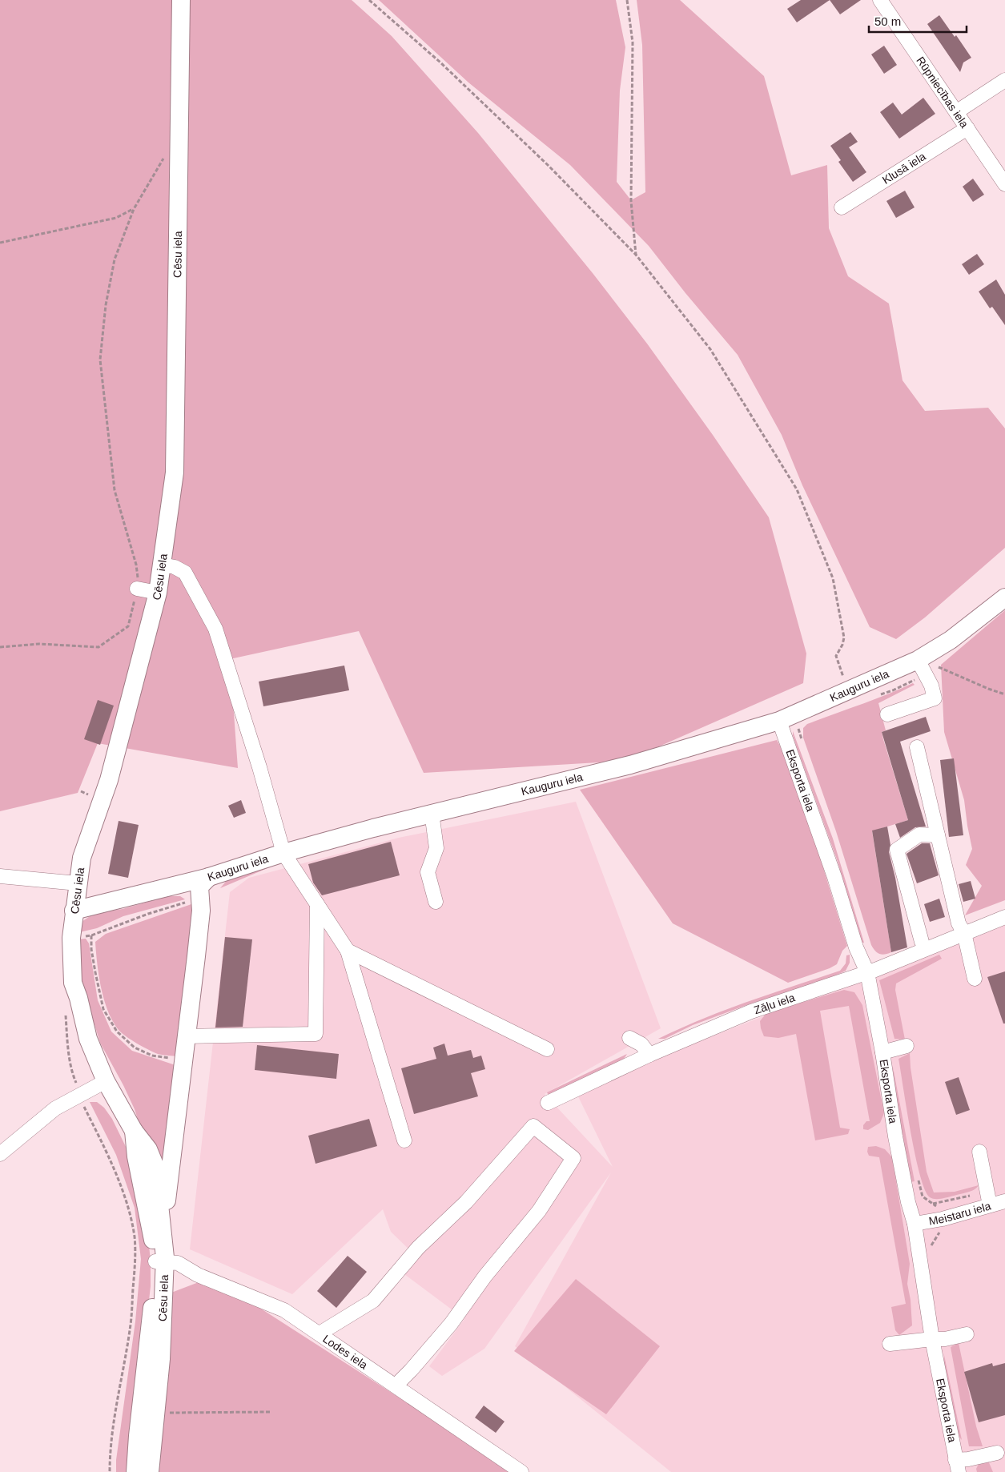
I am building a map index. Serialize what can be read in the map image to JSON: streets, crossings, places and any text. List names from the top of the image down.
{
  "streets": {
    "main road": ["Cēsu iela", "Kauguru iela"],
    "street": [
      "Rūpniecības iela",
      "Klusā iela",
      "Eksporta iela",
      "Zāļu iela",
      "Meistaru iela",
      "Lodes iela"
    ]
  },
  "crossings": [
    ["Rūpniecības iela", "Klusā iela"],
    ["Cēsu iela", "Kauguru iela"],
    ["Cēsu iela", "Lodes iela"],
    ["Kauguru iela", "Eksporta iela"],
    ["Eksporta iela", "Zāļu iela"],
    ["Eksporta iela", "Meistaru iela"]
  ],
  "scale_bar": "50 m"
}
